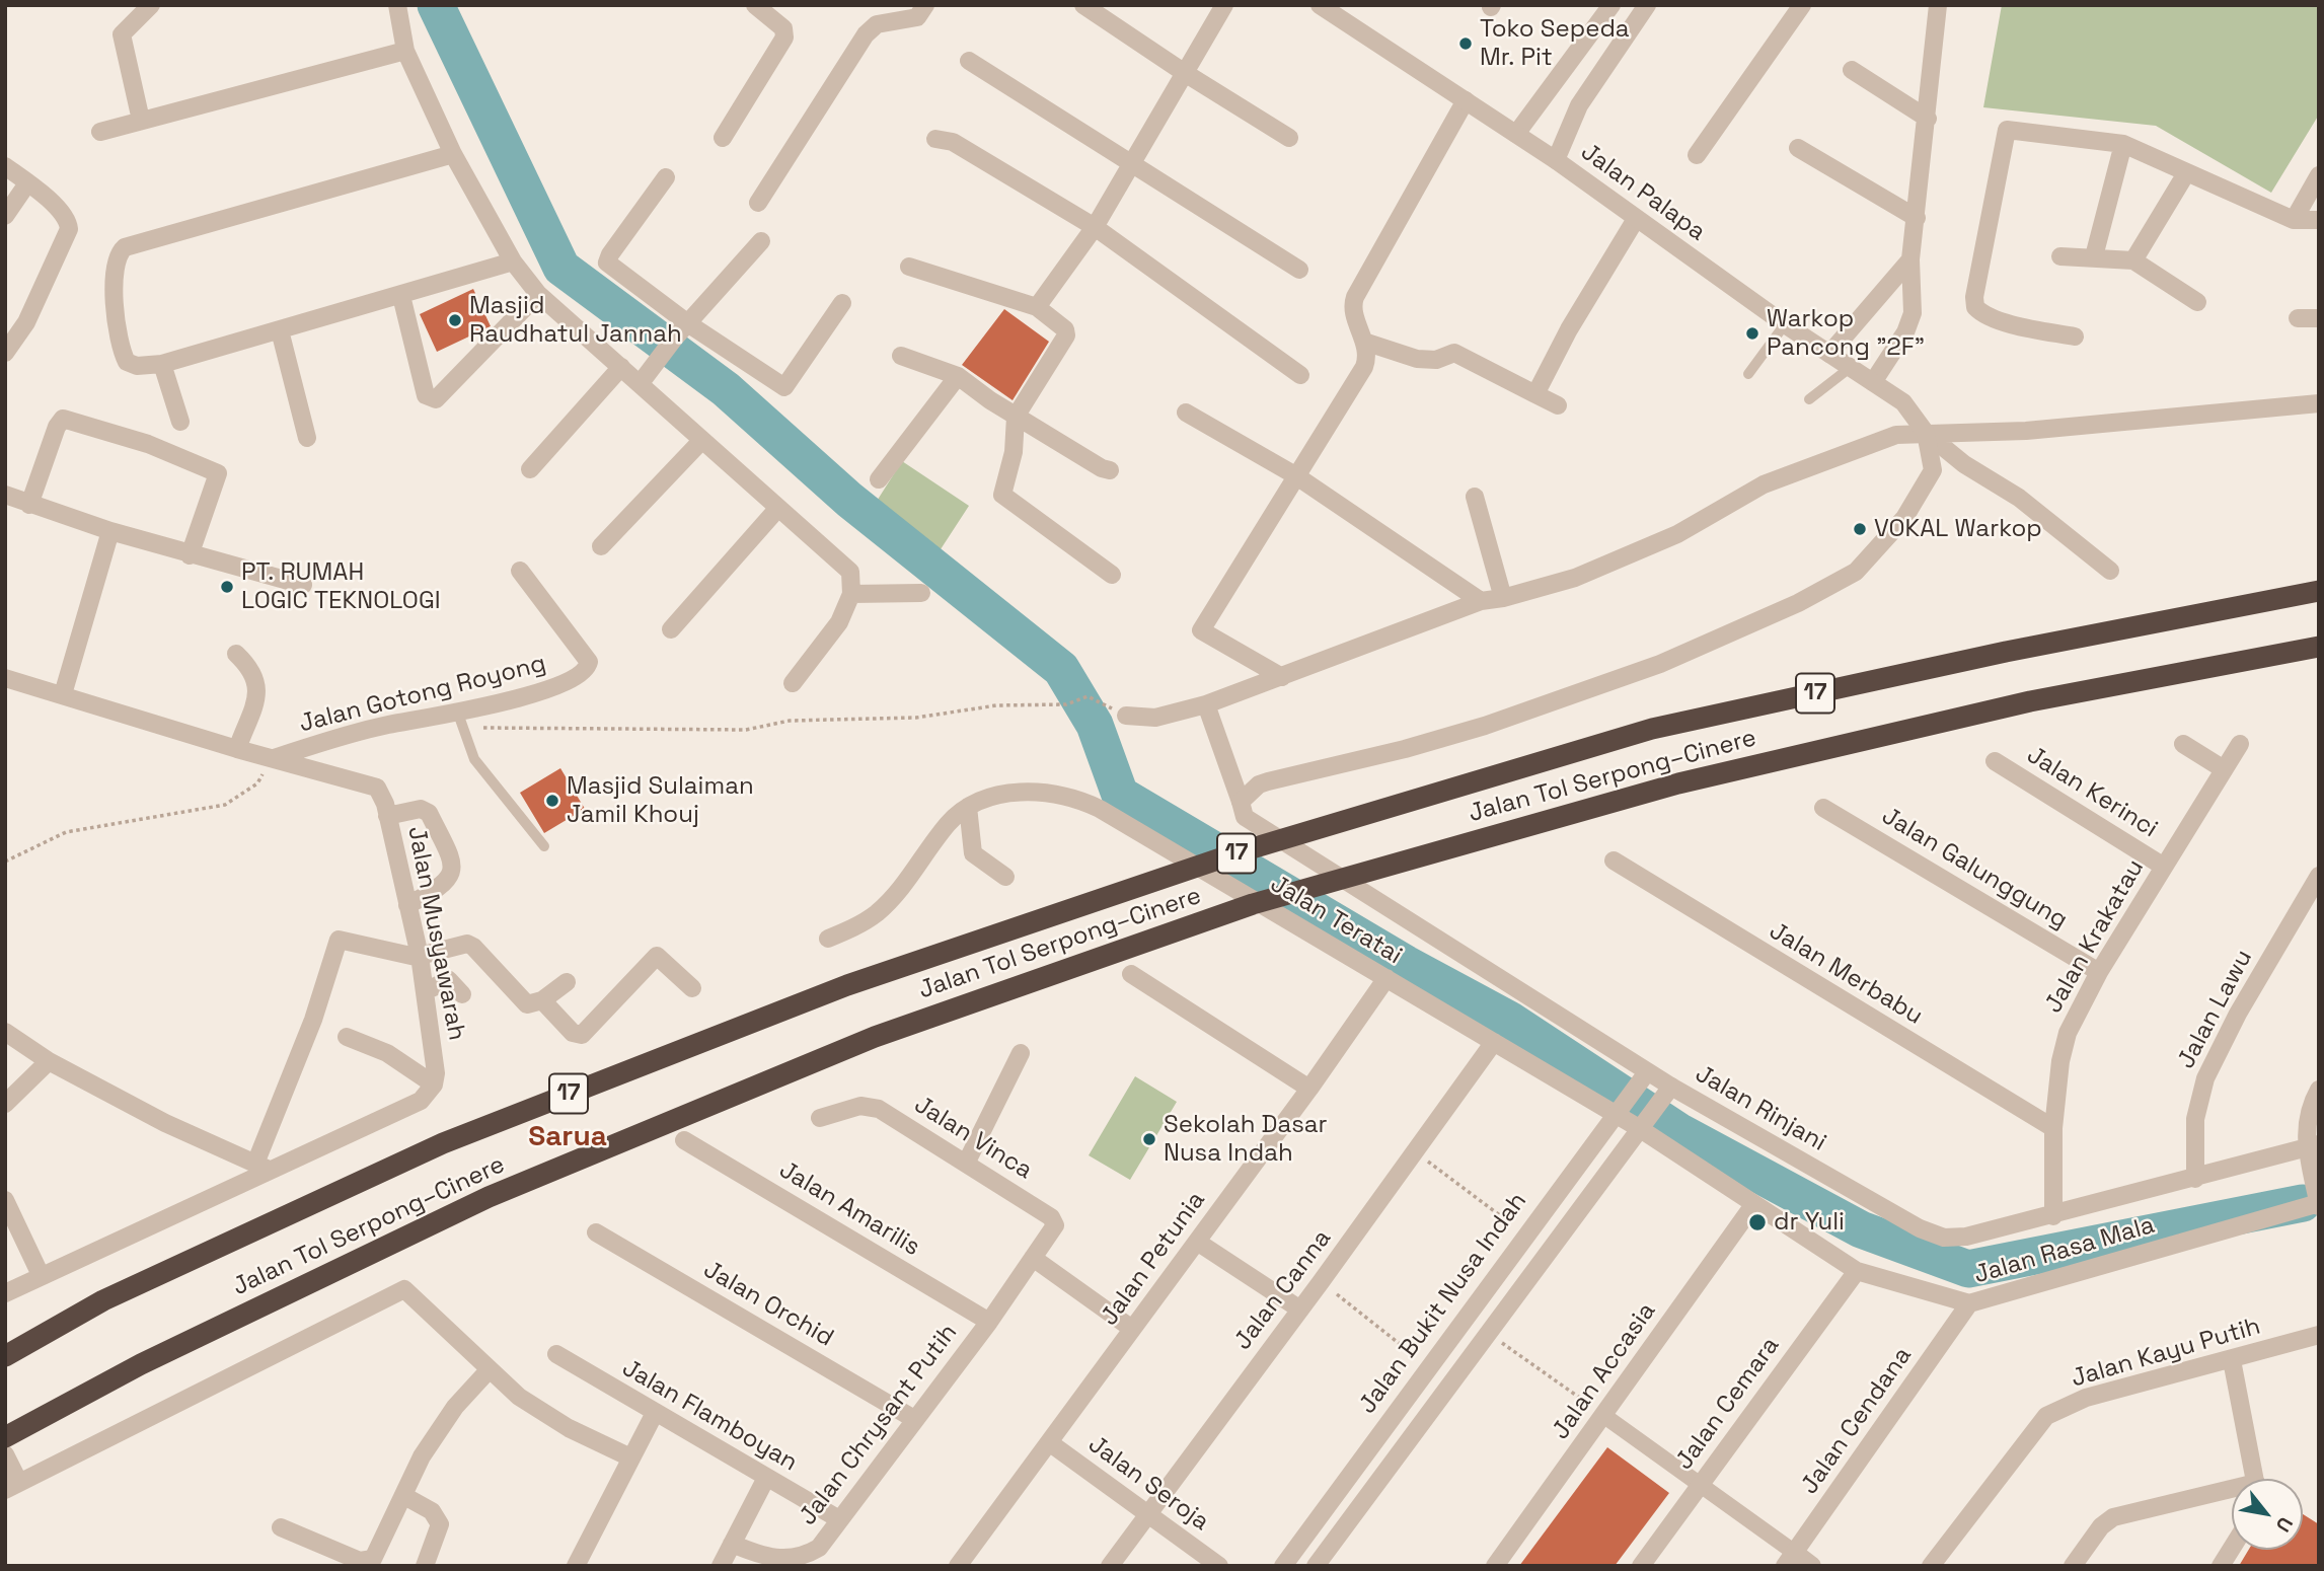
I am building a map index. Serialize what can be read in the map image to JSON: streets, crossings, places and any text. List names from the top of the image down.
{
  "streets": {
    "highway": ["17", "Jalan Tol Serpong–Cinere"],
    "street": [
      "Jalan Palapa",
      "Jalan Gotong Royong",
      "Jalan Kerinci",
      "Jalan Galunggung",
      "Jalan Teratai",
      "Jalan Musyawarah",
      "Jalan Krakatau",
      "Jalan Merbabu",
      "Jalan Lawu",
      "Jalan Rinjani",
      "Jalan Vinca",
      "Jalan Amarilis",
      "Jalan Rasa Mala",
      "Jalan Petunia",
      "Jalan Canna",
      "Jalan Bukit Nusa Indah",
      "Jalan Orchid",
      "Jalan Kayu Putih",
      "Jalan Accasia",
      "Jalan Cemara",
      "Jalan Flamboyan",
      "Jalan Cendana",
      "Jalan Chrysant Putih",
      "Jalan Seroja"
    ]
  },
  "crossings": [
    ["Jalan Gotong Royong", "Jalan Musyawarah"],
    ["Jalan Kerinci", "Jalan Krakatau"],
    ["Jalan Galunggung", "Jalan Krakatau"],
    ["Jalan Teratai", "Jalan Rasa Mala"],
    ["Jalan Teratai", "Jalan Petunia"],
    ["Jalan Teratai", "Jalan Canna"],
    ["Jalan Teratai", "Jalan Bukit Nusa Indah"],
    ["Jalan Krakatau", "Jalan Merbabu"],
    ["Jalan Krakatau", "Jalan Rinjani"],
    ["Jalan Lawu", "Jalan Rinjani"],
    ["Jalan Rinjani", "Jalan Bukit Nusa Indah"],
    ["Jalan Vinca", "Jalan Chrysant Putih"],
    ["Jalan Amarilis", "Jalan Chrysant Putih"],
    ["Jalan Rasa Mala", "Jalan Bukit Nusa Indah"],
    ["Jalan Rasa Mala", "Jalan Accasia"],
    ["Jalan Rasa Mala", "Jalan Cemara"],
    ["Jalan Rasa Mala", "Jalan Cendana"],
    ["Jalan Petunia", "Jalan Seroja"],
    ["Jalan Canna", "Jalan Seroja"],
    ["Jalan Orchid", "Jalan Chrysant Putih"],
    ["Jalan Flamboyan", "Jalan Chrysant Putih"]
  ],
  "districts": ["Sarua"],
  "places": [
    "Toko Sepeda Mr. Pit",
    "Masjid Raudhatul Jannah",
    "Warkop Pancong \"2F\"",
    "VOKAL Warkop",
    "PT. RUMAH LOGIC TEKNOLOGI",
    "Masjid Sulaiman Jamil Khouj",
    "Sekolah Dasar Nusa Indah",
    "dr Yuli"
  ],
  "north": "bottom right"
}
